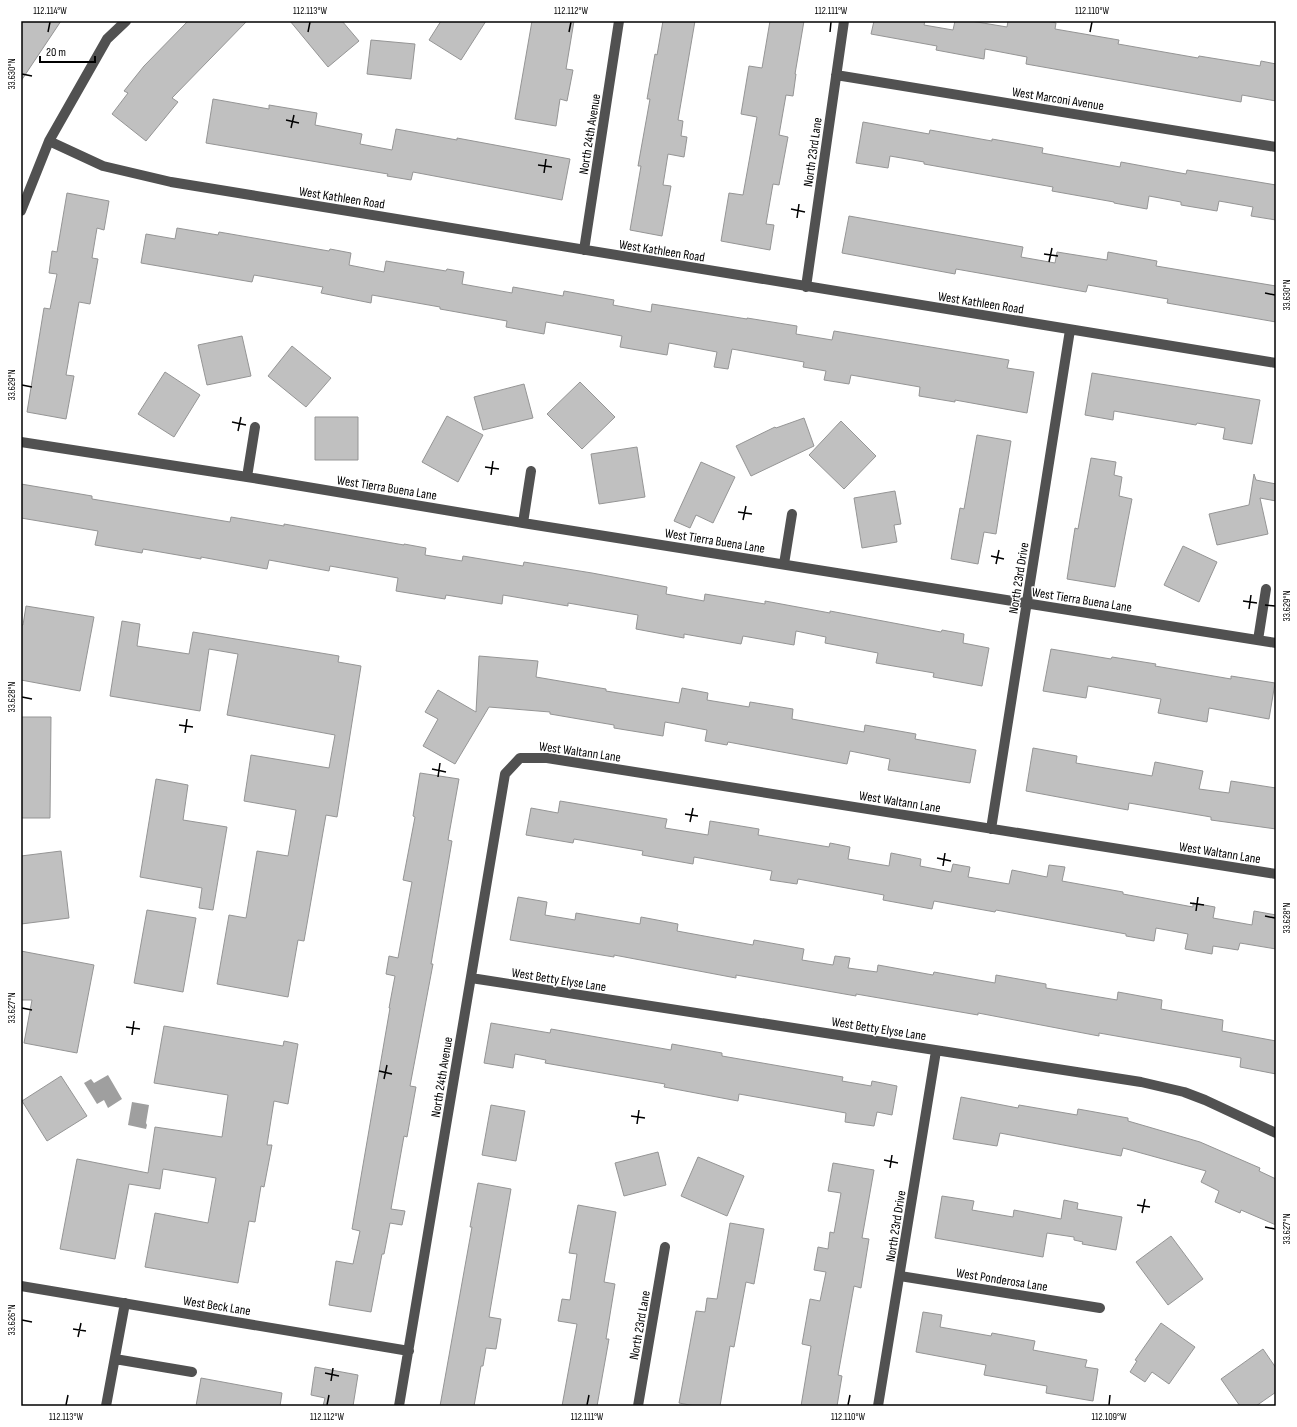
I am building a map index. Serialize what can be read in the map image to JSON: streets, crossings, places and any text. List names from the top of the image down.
{
  "streets": {
    "street": [
      "West Marconi Avenue",
      "North 24th Avenue",
      "North 23rd Lane",
      "West Kathleen Road",
      "West Tierra Buena Lane",
      "North 23rd Drive",
      "West Waltann Lane",
      "West Betty Elyse Lane",
      "West Ponderosa Lane",
      "West Beck Lane"
    ]
  },
  "crossings": [
    ["West Marconi Avenue", "North 23rd Lane"],
    ["North 24th Avenue", "West Kathleen Road"],
    ["North 24th Avenue", "West Waltann Lane"],
    ["North 24th Avenue", "West Betty Elyse Lane"],
    ["North 24th Avenue", "West Beck Lane"],
    ["North 23rd Lane", "West Kathleen Road"],
    ["West Kathleen Road", "North 23rd Drive"],
    ["West Tierra Buena Lane", "North 23rd Drive"],
    ["North 23rd Drive", "West Waltann Lane"],
    ["North 23rd Drive", "West Betty Elyse Lane"],
    ["North 23rd Drive", "West Ponderosa Lane"]
  ],
  "scale_bar": "20 m",
  "coordinates": [
    "112.114°W",
    "112.113°W",
    "112.112°W",
    "112.111°W",
    "112.110°W",
    "33.630°N",
    "33.629°N",
    "33.628°N",
    "33.627°N",
    "33.626°N",
    "112.109°W"
  ]
}
